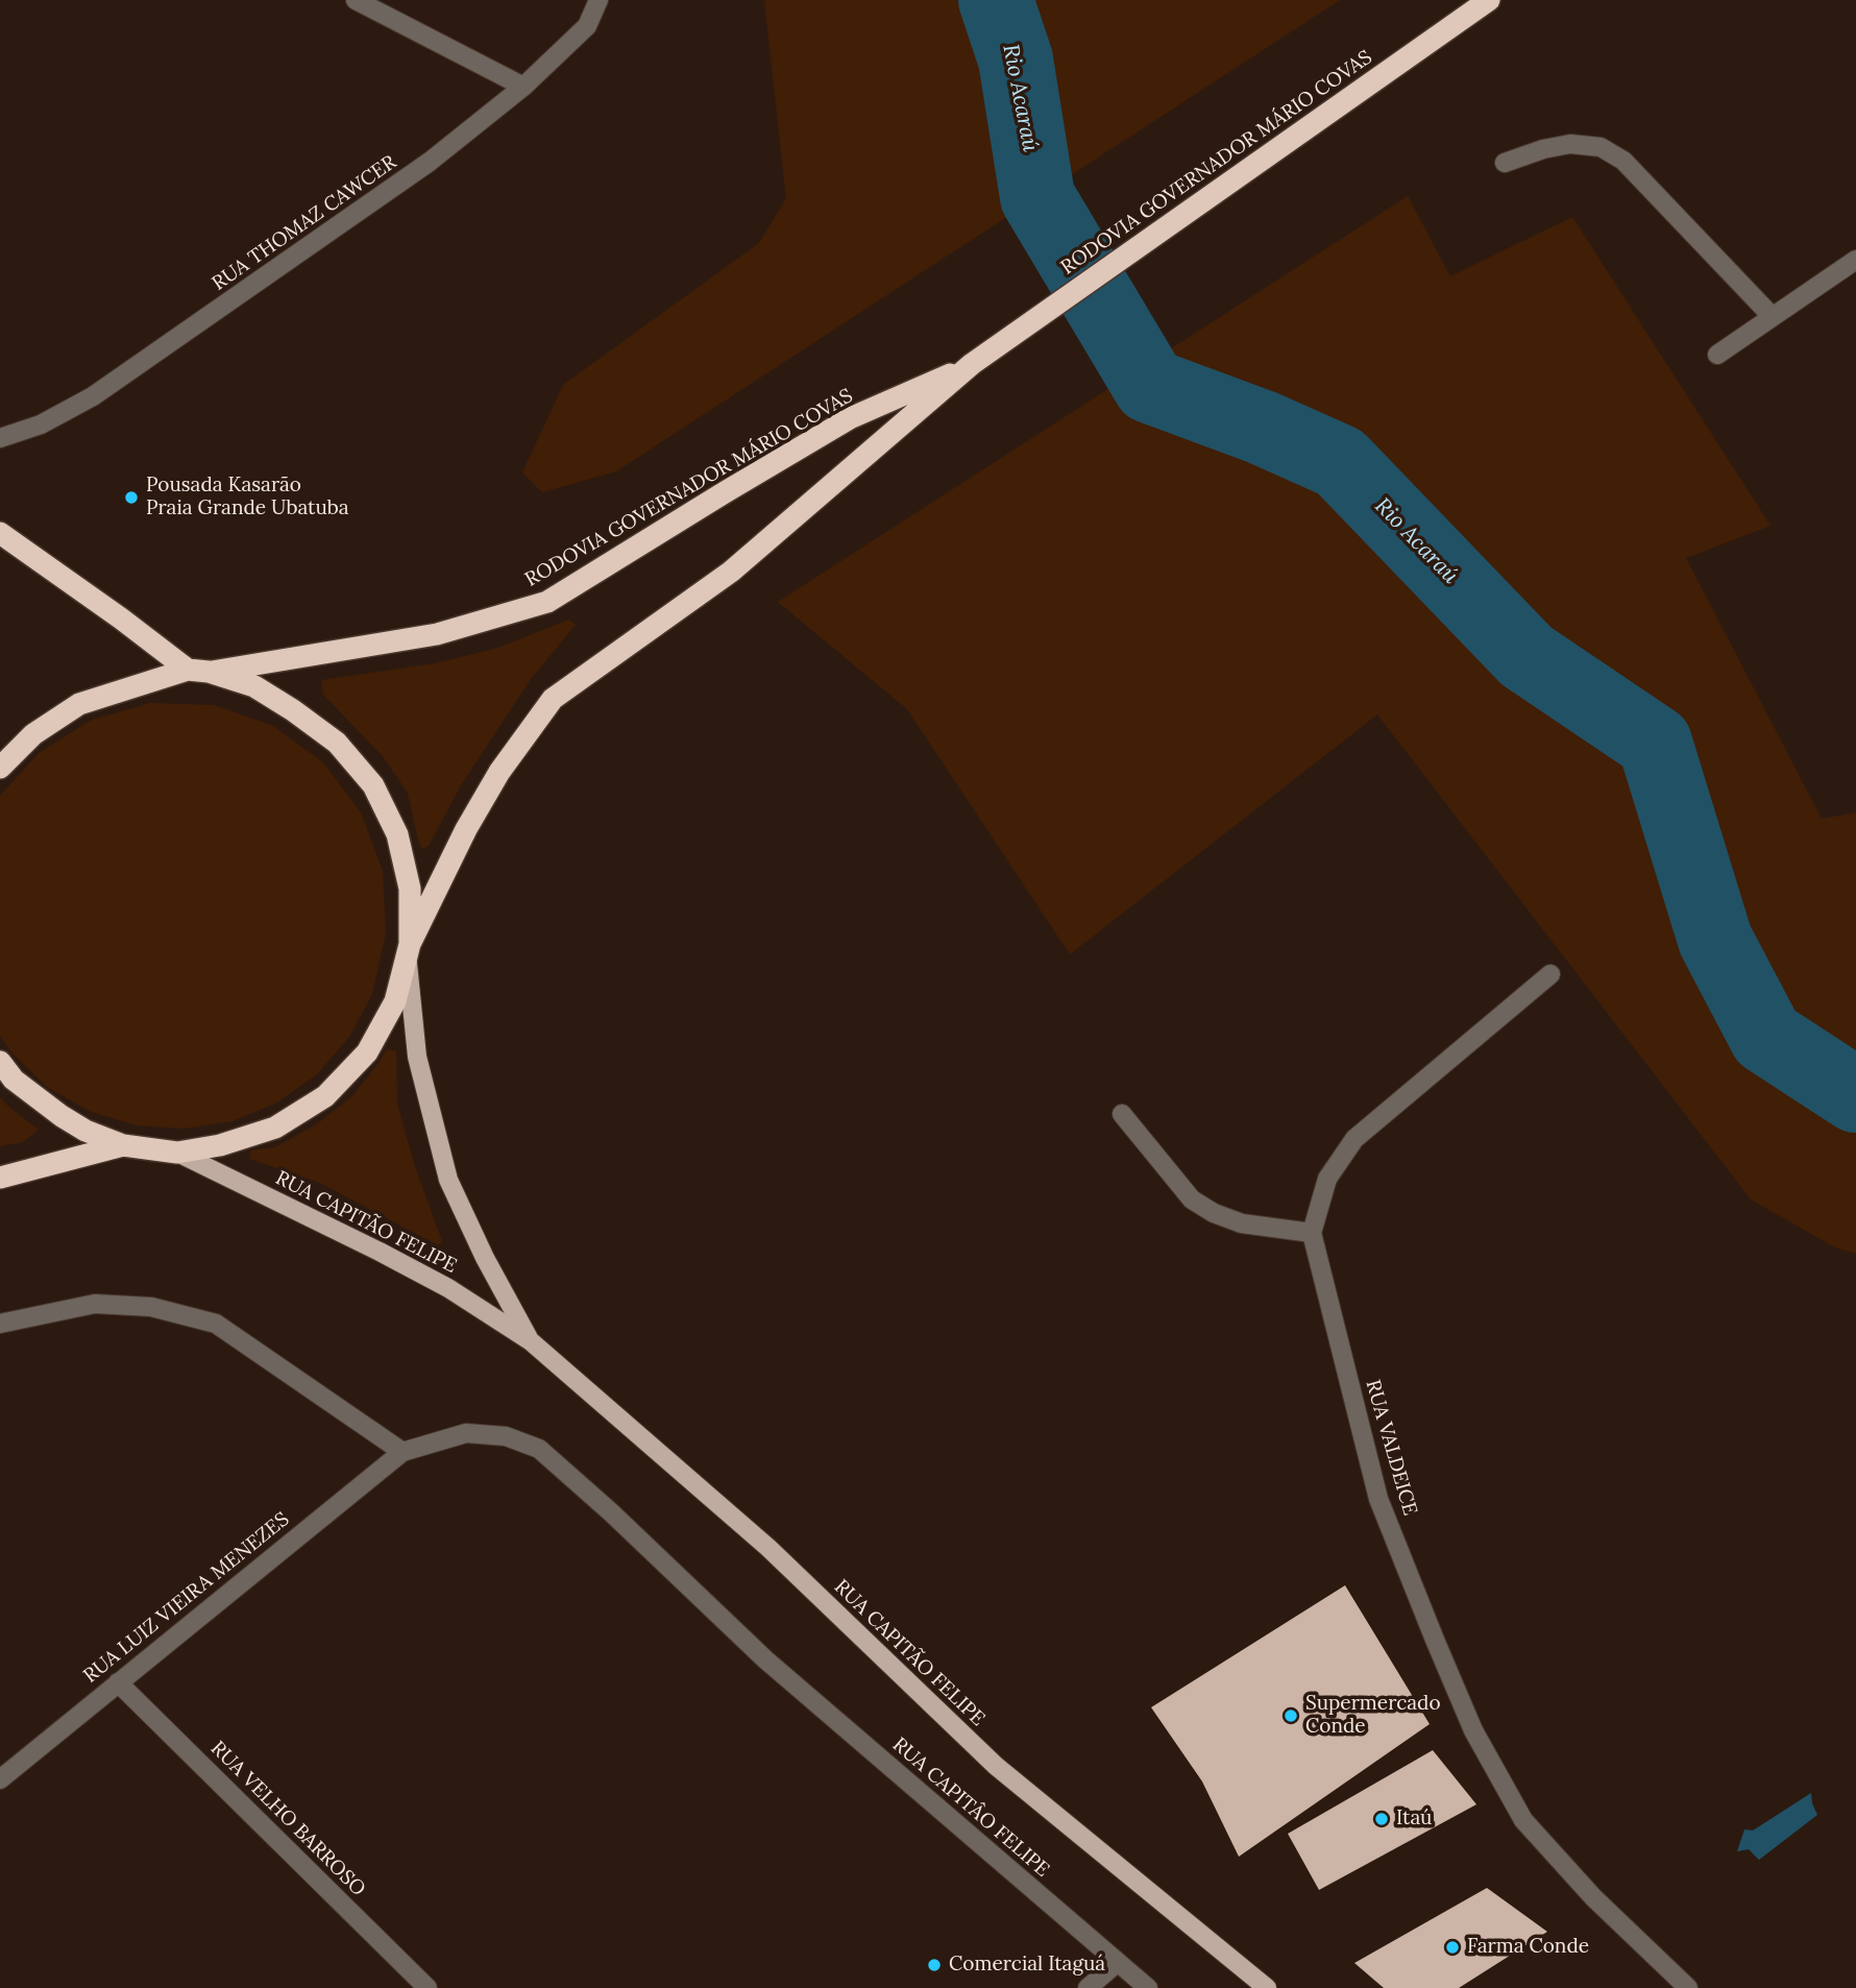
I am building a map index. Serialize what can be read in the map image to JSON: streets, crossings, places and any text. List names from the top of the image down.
{
  "streets": {
    "highway": ["RODOVIA GOVERNADOR MÁRIO COVAS"],
    "main road": ["RUA CAPITÃO FELIPE"],
    "street": [
      "RUA THOMAZ CAWCER",
      "RUA VALDEICE",
      "RUA LUIZ VIEIRA MENEZES",
      "RUA CAPITÂO FELIPE",
      "RUA VELHO BARROSO"
    ]
  },
  "crossings": [
    ["RODOVIA GOVERNADOR MÁRIO COVAS", "RUA CAPITÃO FELIPE"],
    ["RUA LUIZ VIEIRA MENEZES", "RUA CAPITÂO FELIPE"],
    ["RUA LUIZ VIEIRA MENEZES", "RUA VELHO BARROSO"]
  ],
  "water": ["Rio Acaraú"],
  "places": [
    "Pousada Kasarão Praia Grande Ubatuba",
    "Supermercado Conde",
    "Itaú",
    "Farma Conde",
    "Comercial Itaguá"
  ]
}
